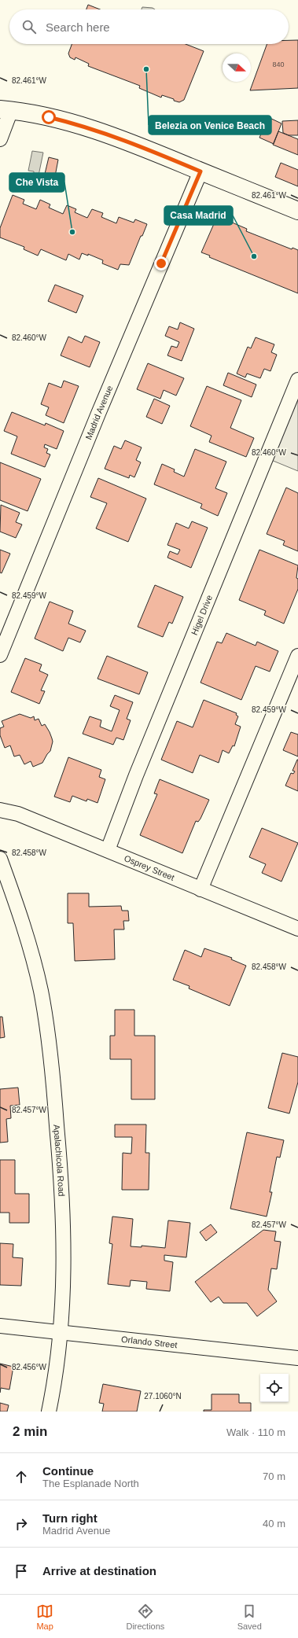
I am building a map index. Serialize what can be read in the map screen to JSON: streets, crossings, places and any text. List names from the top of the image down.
{
  "streets": {
    "street": [
      "Madrid Avenue",
      "Higel Drive",
      "Osprey Street",
      "Apalachicola Road",
      "Orlando Street"
    ]
  },
  "crossings": [
    ["Higel Drive", "Osprey Street"],
    ["Apalachicola Road", "Orlando Street"]
  ],
  "places": ["Belezia on Venice Beach", "Che Vista", "Casa Madrid"],
  "house_numbers": ["840"],
  "north": "right",
  "page": {
    "search": "Search here",
    "heading": ["2 min", "Walk · 110 m"],
    "list": [
      ["Continue", "The Esplanade North", "70 m"],
      ["Turn right", "Madrid Avenue", "40 m"],
      "Arrive at destination"
    ],
    "nav": ["Map", "Directions", "Saved"]
  },
  "coordinates": [
    "82.461°W",
    "82.460°W",
    "82.459°W",
    "82.458°W",
    "82.457°W",
    "82.456°W",
    "27.1060°N"
  ]
}
